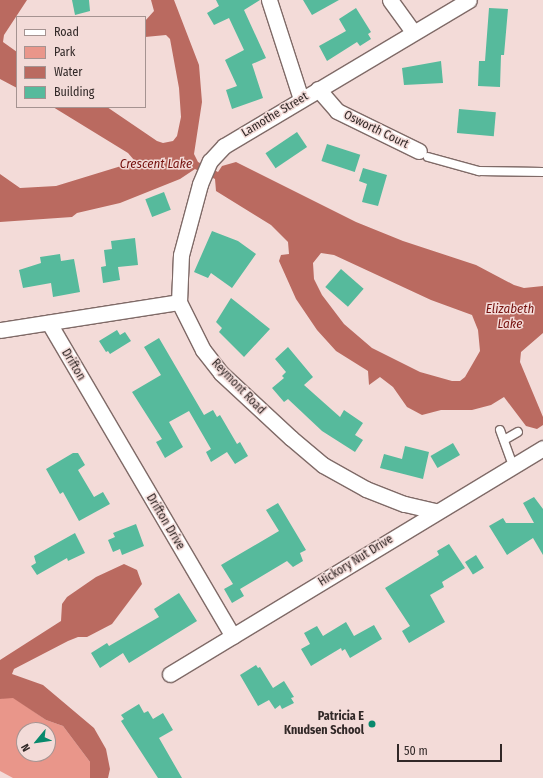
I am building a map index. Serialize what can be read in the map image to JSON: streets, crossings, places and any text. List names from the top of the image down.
{
  "streets": {
    "street": [
      "Lamothe Street",
      "Osworth Court",
      "Drifton",
      "Reymont Road",
      "Drifton Drive",
      "Hickory Nut Drive"
    ]
  },
  "crossings": [
    ["Lamothe Street", "Osworth Court"],
    ["Lamothe Street", "Reymont Road"],
    ["Drifton", "Drifton Drive"],
    ["Reymont Road", "Hickory Nut Drive"],
    ["Drifton Drive", "Hickory Nut Drive"]
  ],
  "water": ["Crescent Lake", "Elizabeth Lake"],
  "places": ["Patricia E Knudsen School"],
  "legend": [
    "Road",
    "Park",
    "Water",
    "Building"
  ],
  "scale_bar": "50 m",
  "north": "bottom left"
}
